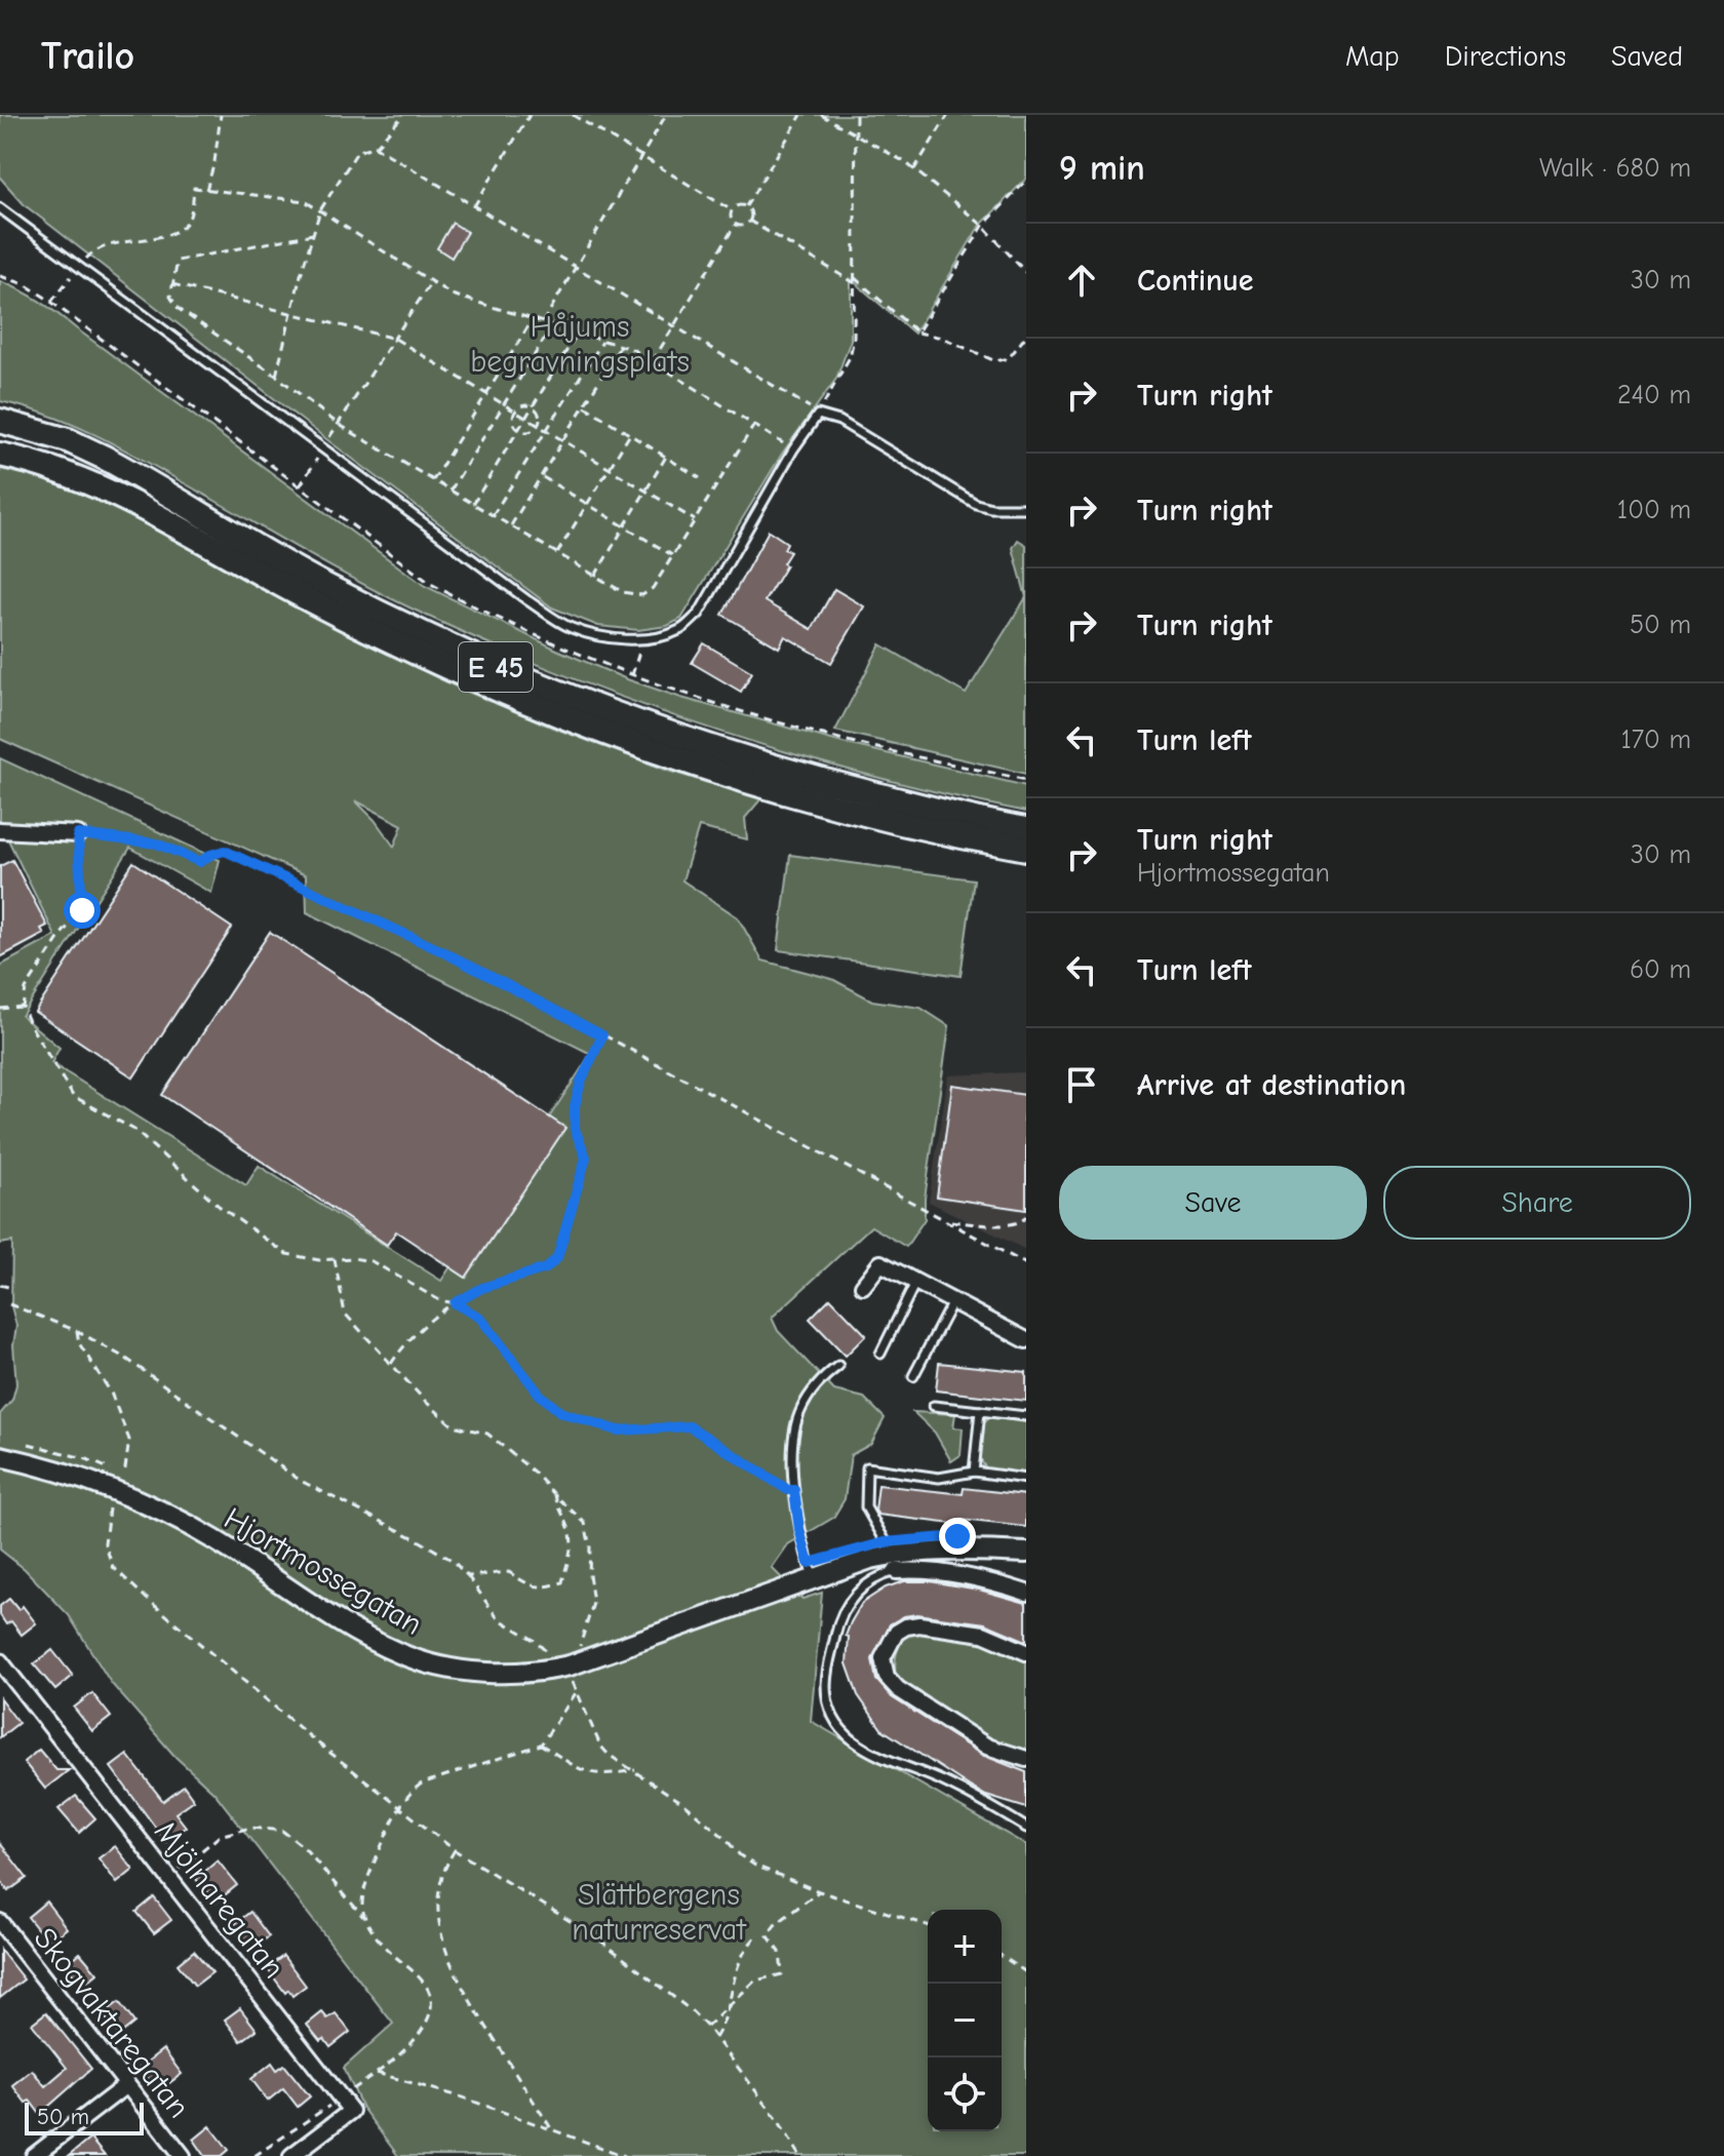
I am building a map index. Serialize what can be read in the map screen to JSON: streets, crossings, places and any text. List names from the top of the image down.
{
  "streets": {
    "highway": ["E 45"],
    "street": ["Hjortmossegatan", "Mjölnaregatan", "Skogvaktaregatan"]
  },
  "parks": ["Håjums begravningsplats", "Slättbergens naturreservat"],
  "scale_bar": "50 m",
  "page": {
    "header": "Trailo",
    "nav": ["Map", "Directions", "Saved"],
    "heading": ["9 min", "Walk · 680 m"],
    "list": [
      ["Continue", "30 m"],
      ["Turn right", "240 m"],
      ["Turn right", "100 m"],
      ["Turn right", "50 m"],
      ["Turn left", "170 m"],
      ["Turn right", "Hjortmossegatan", "30 m"],
      ["Turn left", "60 m"],
      "Arrive at destination"
    ],
    "buttons": ["Save", "Share"],
    "map_buttons": ["+", "−"],
    "scale": "50 m"
  }
}
